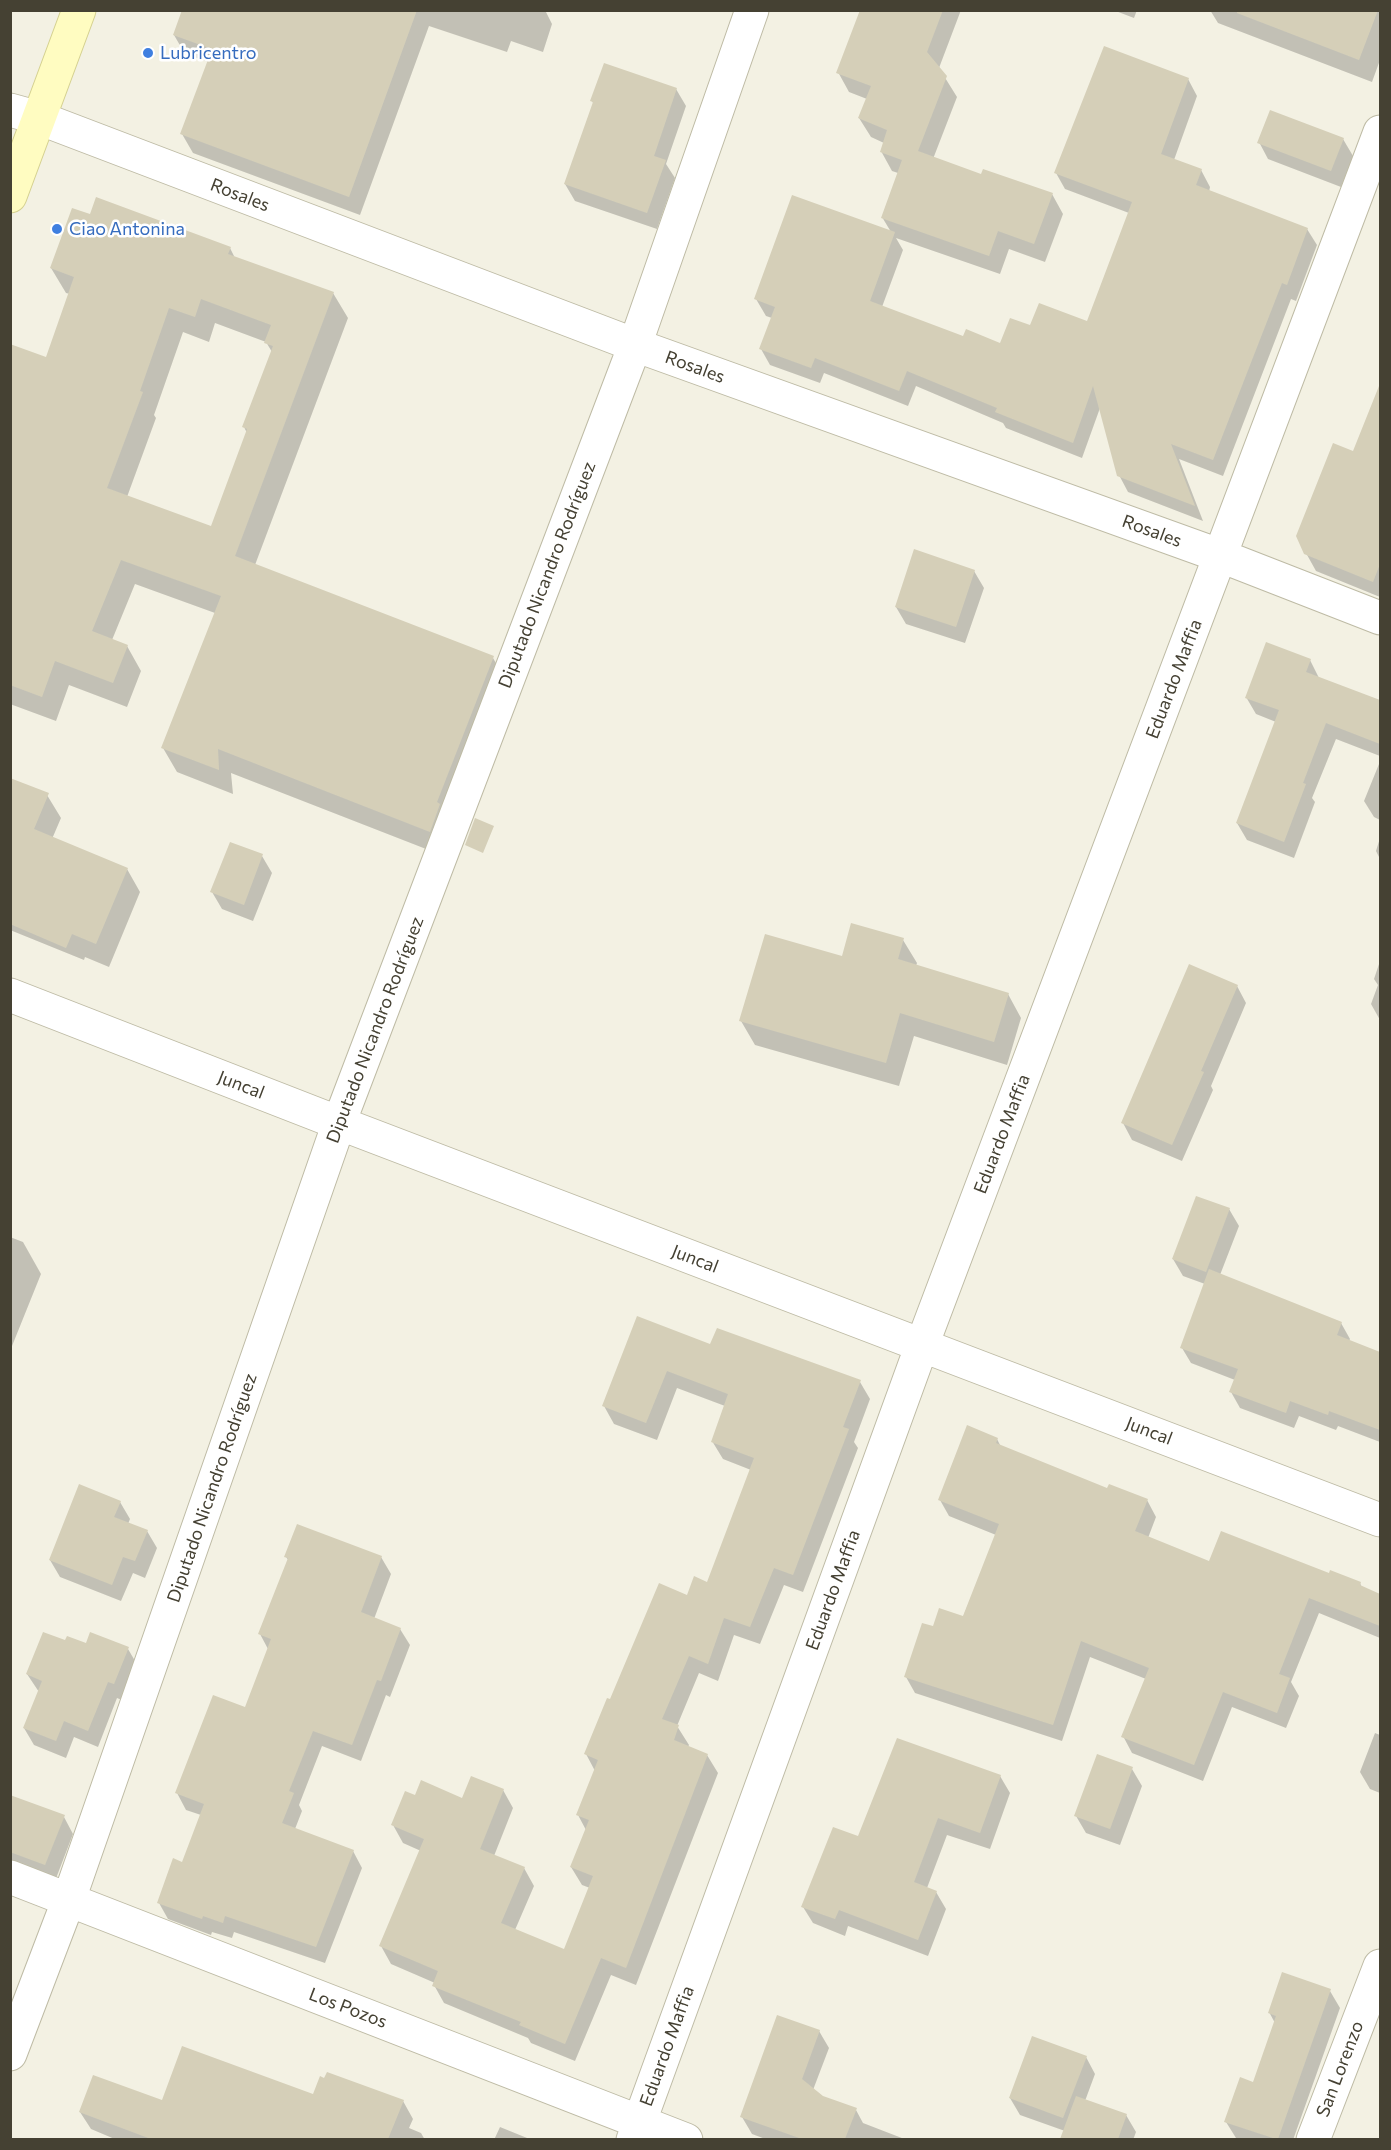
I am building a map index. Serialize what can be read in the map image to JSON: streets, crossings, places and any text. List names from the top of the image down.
{
  "streets": {
    "street": [
      "Rosales",
      "Diputado Nicandro Rodríguez",
      "Eduardo Maffia",
      "Juncal",
      "Los Pozos",
      "San Lorenzo"
    ]
  },
  "crossings": [
    ["Rosales", "Diputado Nicandro Rodríguez"],
    ["Rosales", "Eduardo Maffia"],
    ["Diputado Nicandro Rodríguez", "Juncal"],
    ["Diputado Nicandro Rodríguez", "Los Pozos"],
    ["Eduardo Maffia", "Juncal"],
    ["Eduardo Maffia", "Los Pozos"]
  ],
  "places": ["Lubricentro", "Ciao Antonina"]
}
